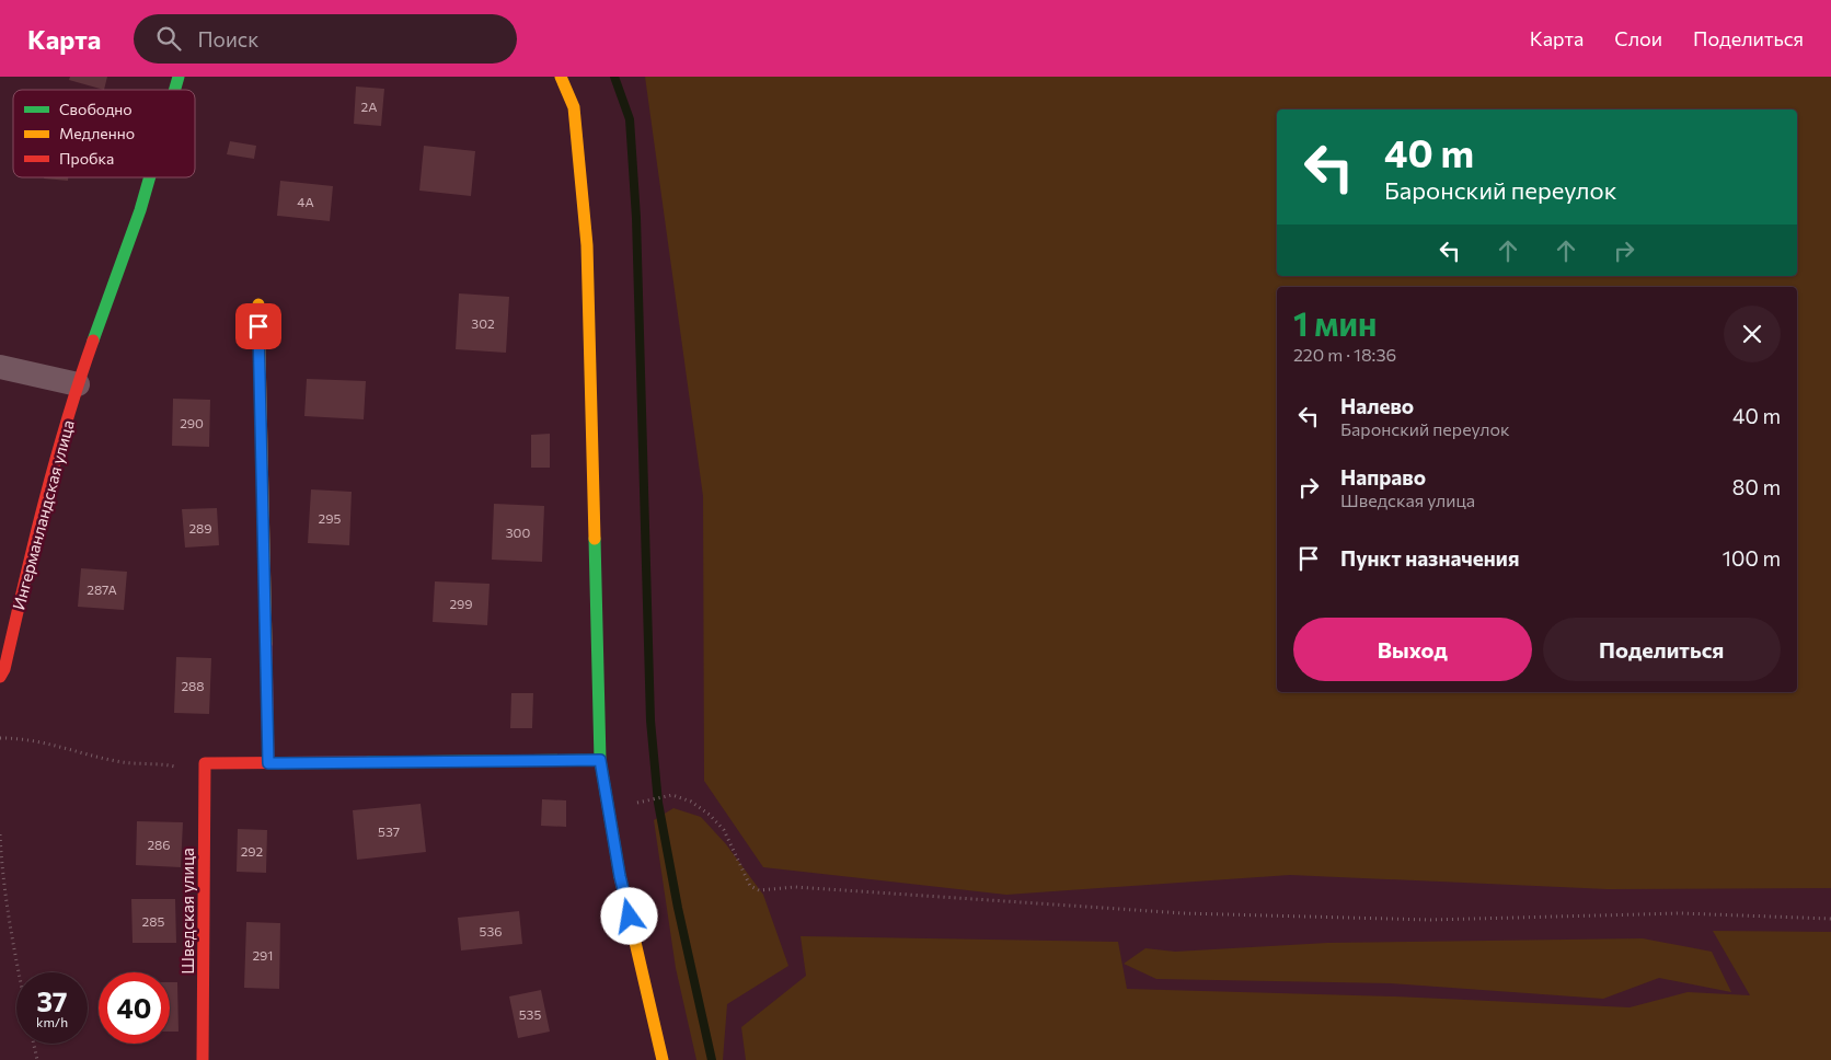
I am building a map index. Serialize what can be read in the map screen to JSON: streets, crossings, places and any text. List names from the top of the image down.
{
  "streets": {
    "street": ["Ингерманландская улица", "Шведская улица"]
  },
  "house_numbers": [
    "2А",
    "4А",
    "302",
    "290",
    "295",
    "289",
    "300",
    "287А",
    "299",
    "288",
    "537",
    "286",
    "292",
    "285",
    "536",
    "291",
    "535"
  ],
  "legend": ["Свободно", "Медленно", "Пробка"],
  "page": {
    "header": "Карта",
    "search": "Поиск",
    "nav": ["Карта", "Слои", "Поделиться"],
    "turn": ["40 m", "Баронский переулок"],
    "heading": ["1 мин", "220 m · 18:36"],
    "list": [
      {
        "name": "Налево",
        "note": "Баронский переулок",
        "value": "40 m"
      },
      {
        "name": "Направо",
        "note": "Шведская улица",
        "value": "80 m"
      },
      {
        "name": "Пункт назначения",
        "value": "100 m"
      }
    ],
    "buttons": ["Выход", "Поделиться"],
    "speed": "37 km/h",
    "limit": "40"
  }
}
